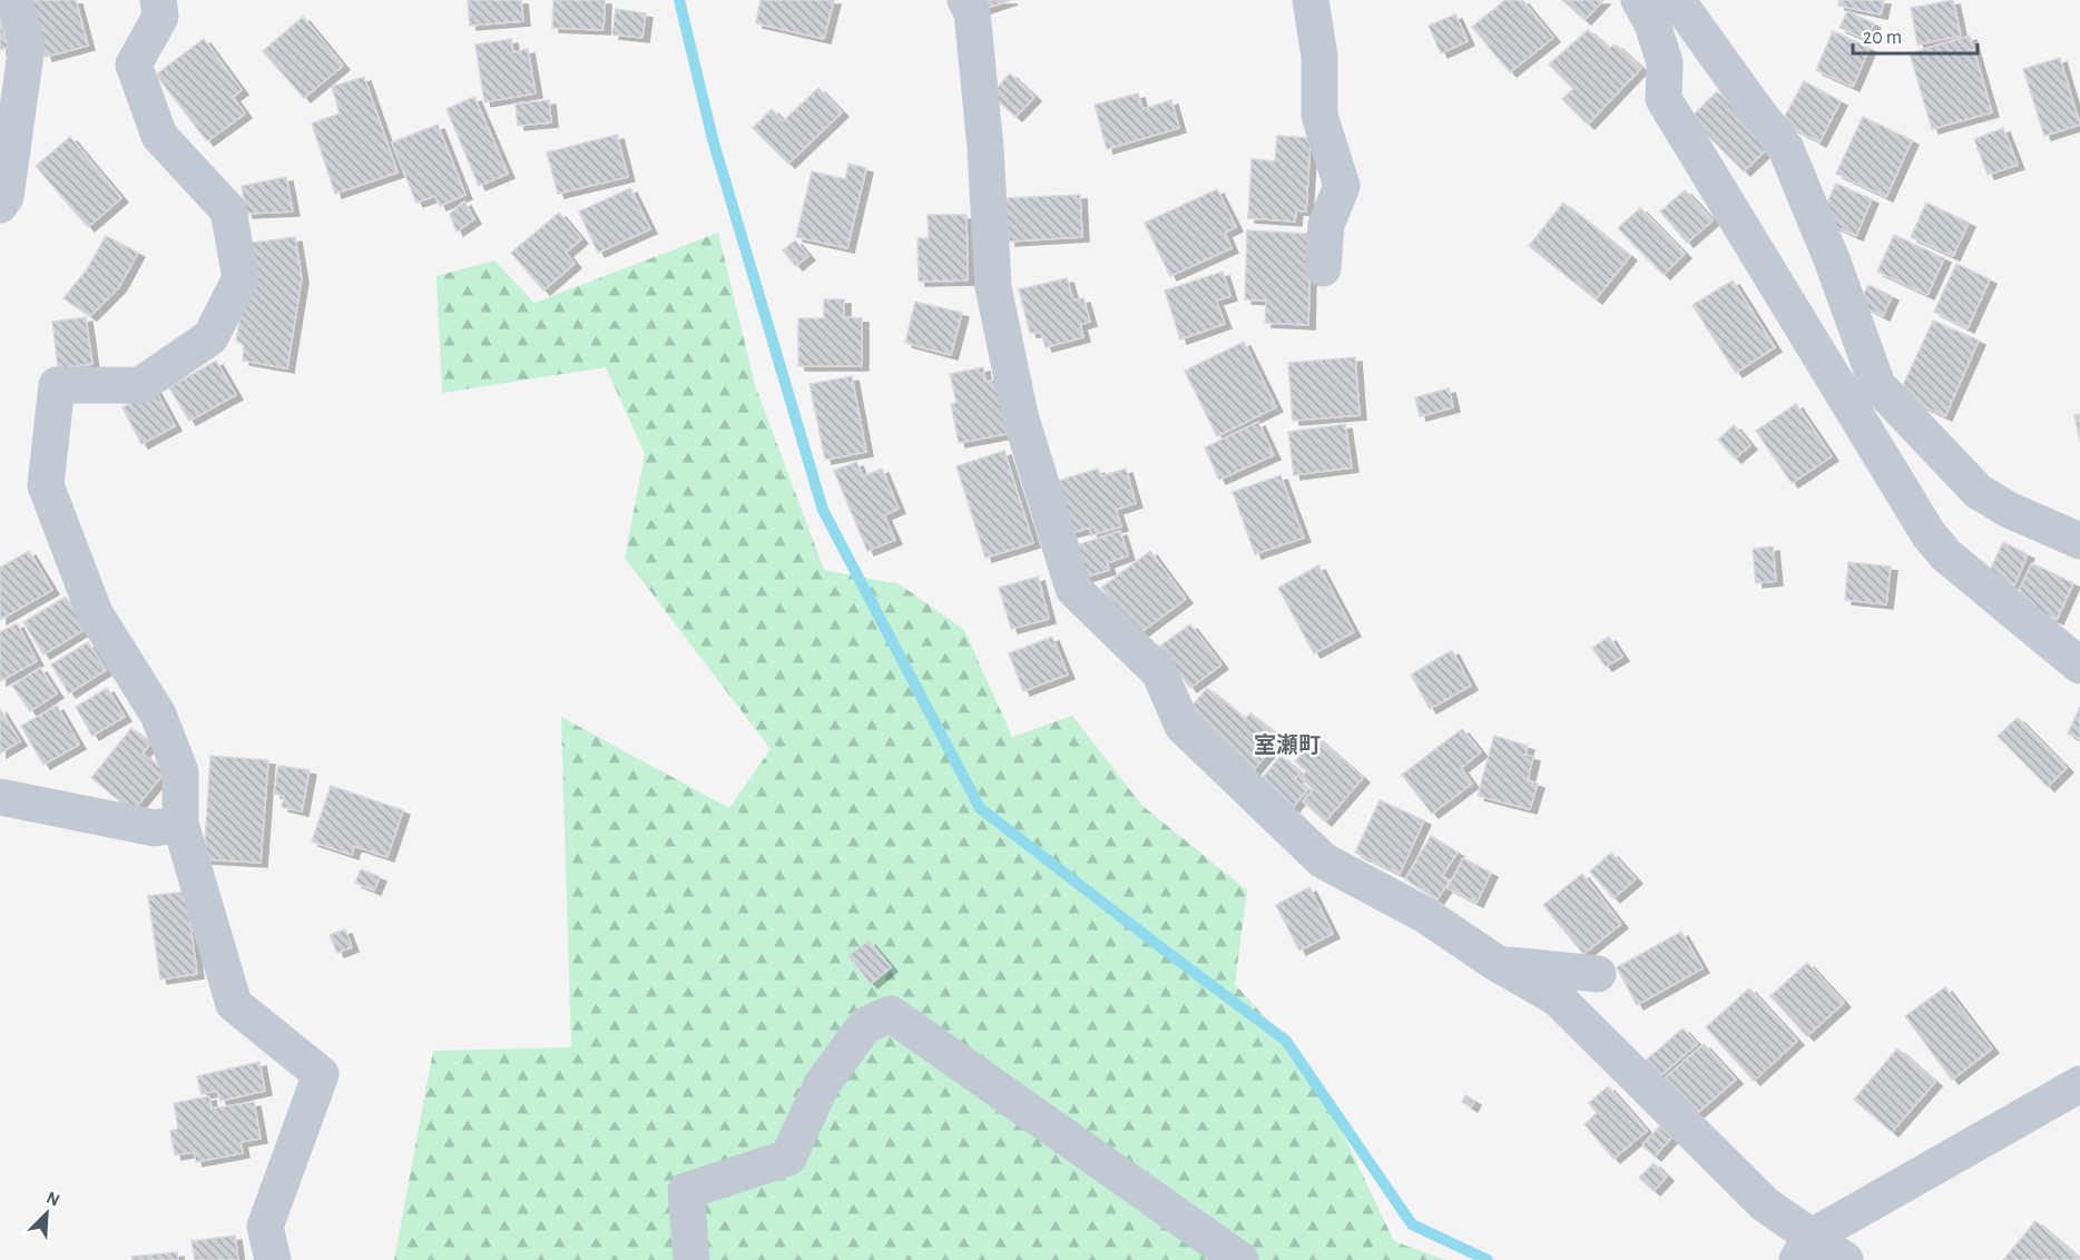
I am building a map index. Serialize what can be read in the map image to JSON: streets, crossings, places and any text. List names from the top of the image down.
{
  "districts": ["室瀬町"],
  "scale_bar": "20 m",
  "north": "top right"
}
